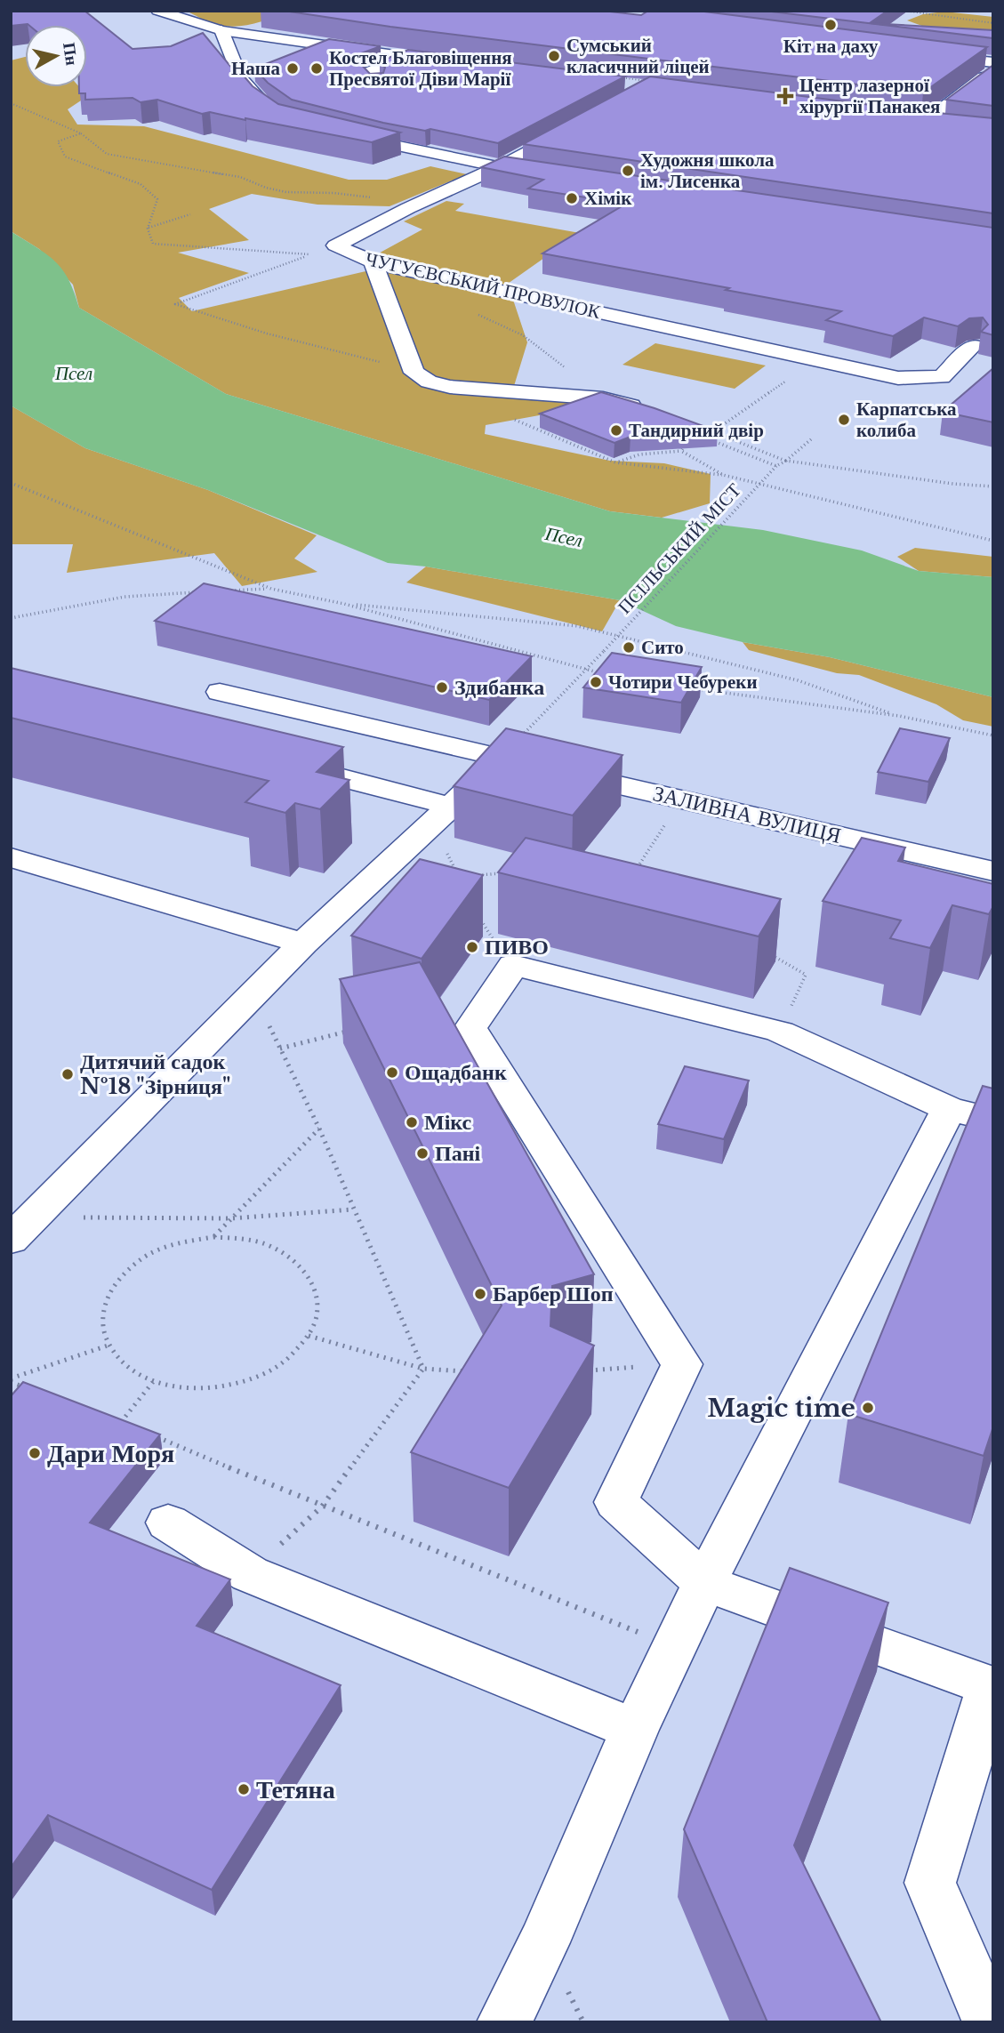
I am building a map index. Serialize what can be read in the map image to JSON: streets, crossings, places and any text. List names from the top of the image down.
{
  "streets": {
    "street": ["ЧУГУЄВСЬКИЙ ПРОВУЛОК", "ЗАЛИВНА ВУЛИЦЯ"],
    "path": ["ПСІЛЬСЬКИЙ МІСТ"]
  },
  "crossings": [
    ["ПСІЛЬСЬКИЙ МІСТ", "ЗАЛИВНА ВУЛИЦЯ"]
  ],
  "water": ["Псел"],
  "places": {
    "other": [
      "Кіт на даху",
      "Сумський класичний ліцей",
      "Наша",
      "Костел Благовіщення Пресвятої Діви Марії",
      "Художня школа ім. Лисенка",
      "Хімік",
      "Карпатська колиба",
      "Тандирний двір",
      "Сито",
      "Чотири Чебуреки",
      "Здибанка",
      "ПИВО",
      "Ощадбанк",
      "Дитячий садок №18 \"Зірниця\"",
      "Мікс",
      "Пані",
      "Барбер Шоп",
      "Magic time",
      "Дари Моря",
      "Тетяна"
    ],
    "health": ["Центр лазерної хірургії Панакея"]
  },
  "north": "right"
}
